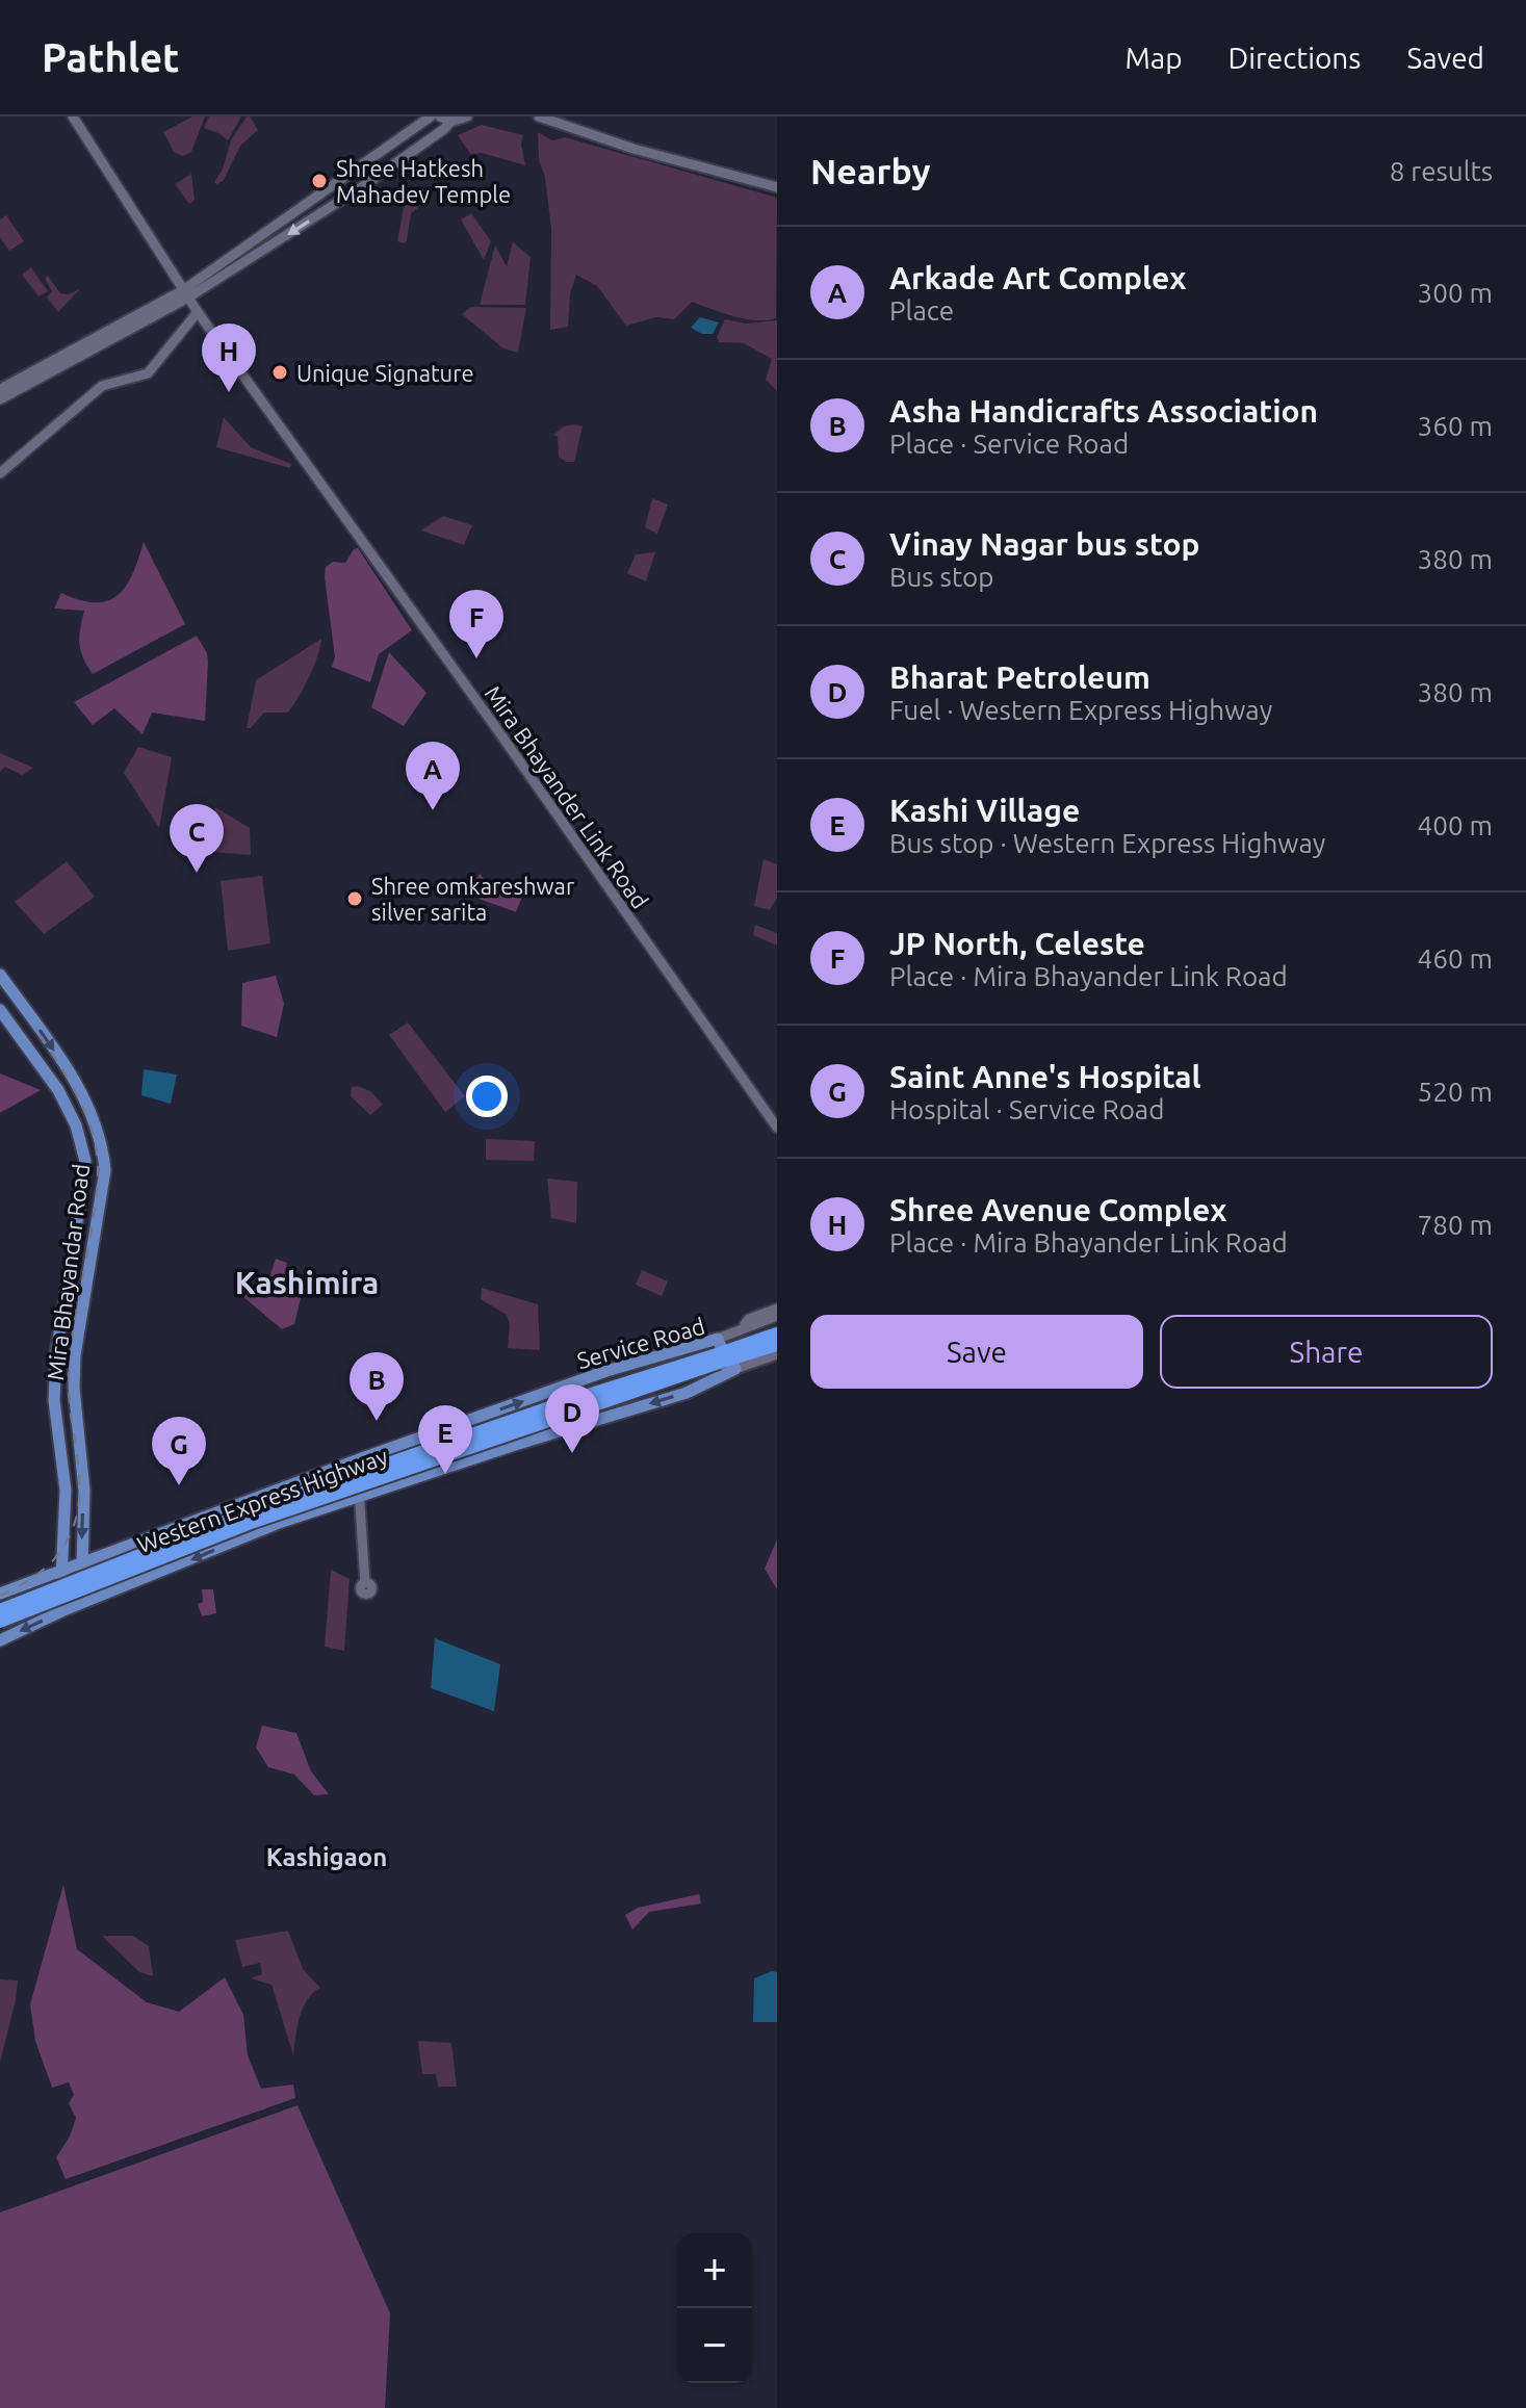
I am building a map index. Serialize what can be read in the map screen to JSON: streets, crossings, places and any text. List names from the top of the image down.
{
  "streets": {
    "highway": ["Western Express Highway"],
    "main road": ["Mira Bhayandar Road", "Service Road"],
    "street": ["Mira Bhayander Link Road"]
  },
  "crossings": [
    ["Mira Bhayandar Road", "Service Road"],
    ["Service Road", "Western Express Highway"]
  ],
  "districts": ["Kashimira", "Kashigaon"],
  "places": ["Shree Hatkesh Mahadev Temple", "Unique Signature", "Shree omkareshwar silver sarita"],
  "page": {
    "header": "Pathlet",
    "nav": ["Map", "Directions", "Saved"],
    "heading": ["Nearby", "8 results"],
    "list": [
      {
        "mark": "A",
        "name": "Arkade Art Complex",
        "note": "Place",
        "value": "300 m"
      },
      {
        "mark": "B",
        "name": "Asha Handicrafts Association",
        "note": "Place · Service Road",
        "value": "360 m"
      },
      {
        "mark": "C",
        "name": "Vinay Nagar bus stop",
        "note": "Bus stop",
        "value": "380 m"
      },
      {
        "mark": "D",
        "name": "Bharat Petroleum",
        "note": "Fuel · Western Express Highway",
        "value": "380 m"
      },
      {
        "mark": "E",
        "name": "Kashi Village",
        "note": "Bus stop · Western Express Highway",
        "value": "400 m"
      },
      {
        "mark": "F",
        "name": "JP North, Celeste",
        "note": "Place · Mira Bhayander Link Road",
        "value": "460 m"
      },
      {
        "mark": "G",
        "name": "Saint Anne's Hospital",
        "note": "Hospital · Service Road",
        "value": "520 m"
      },
      {
        "mark": "H",
        "name": "Shree Avenue Complex",
        "note": "Place · Mira Bhayander Link Road",
        "value": "780 m"
      }
    ],
    "pins": [
      "H",
      "F",
      "A",
      "C",
      "B",
      "D",
      "E",
      "G"
    ],
    "buttons": ["Save", "Share"],
    "map_buttons": ["+", "−"]
  }
}
